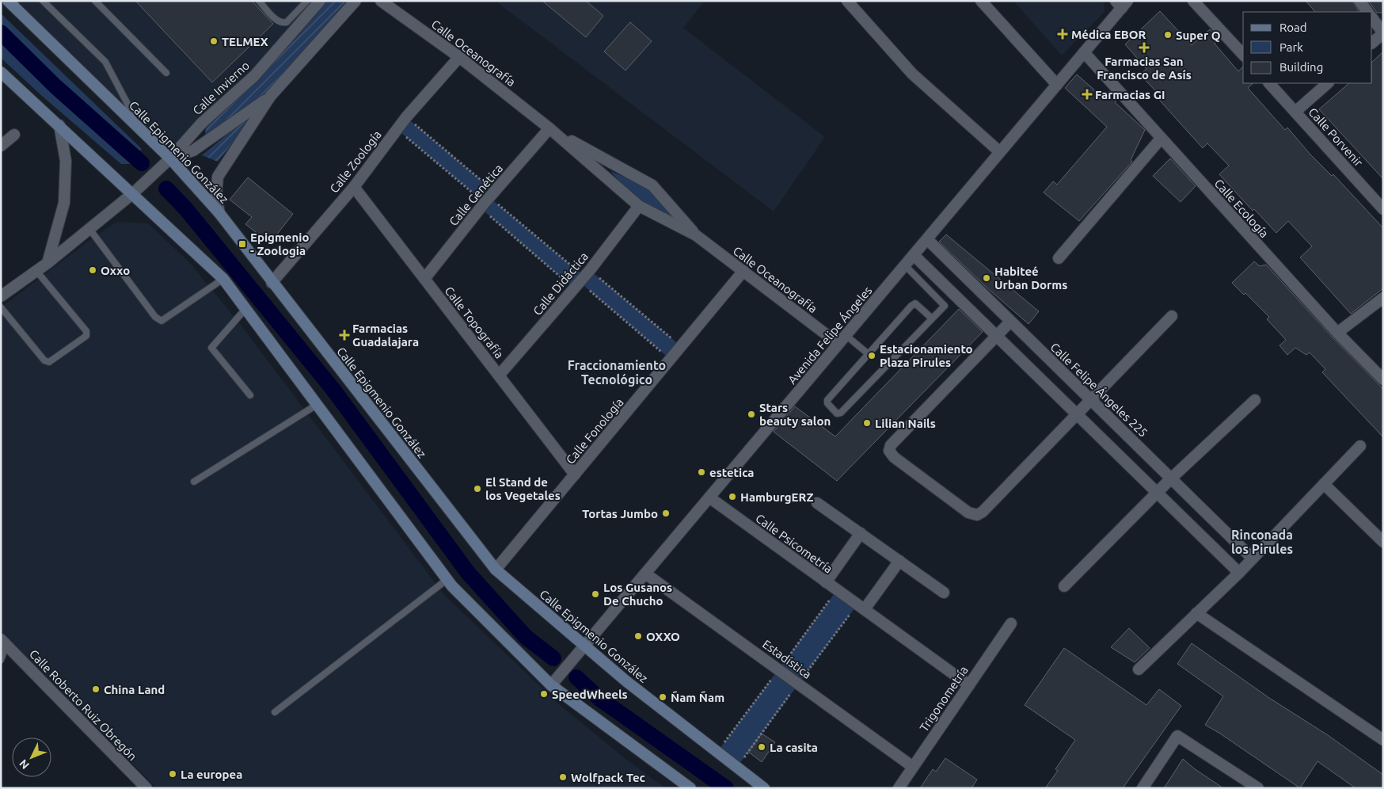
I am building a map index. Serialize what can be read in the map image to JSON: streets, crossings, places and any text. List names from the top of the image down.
{
  "streets": {
    "main road": ["Calle Epigmenio González"],
    "street": [
      "Calle Oceanografía",
      "Calle Invierno",
      "Calle Porvenir",
      "Calle Zoología",
      "Calle Genética",
      "Calle Ecología",
      "Calle Didáctica",
      "Calle Topografía",
      "Avenida Felipe Ángeles",
      "Calle Felipe Ángeles 225",
      "Calle Fonología",
      "Calle Psicometría",
      "Estadística",
      "Trigonometría",
      "Calle Roberto Ruiz Obregón"
    ]
  },
  "crossings": [
    ["Calle Oceanografía", "Calle Zoología"],
    ["Calle Oceanografía", "Calle Genética"],
    ["Calle Oceanografía", "Calle Didáctica"],
    ["Calle Oceanografía", "Avenida Felipe Ángeles"],
    ["Calle Oceanografía", "Calle Fonología"],
    ["Calle Invierno", "Calle Epigmenio González"],
    ["Calle Epigmenio González", "Calle Zoología"],
    ["Calle Epigmenio González", "Avenida Felipe Ángeles"],
    ["Calle Epigmenio González", "Calle Fonología"],
    ["Calle Zoología", "Calle Topografía"],
    ["Calle Genética", "Calle Topografía"],
    ["Calle Ecología", "Avenida Felipe Ángeles"],
    ["Calle Didáctica", "Calle Topografía"],
    ["Calle Topografía", "Calle Fonología"],
    ["Avenida Felipe Ángeles", "Calle Felipe Ángeles 225"],
    ["Avenida Felipe Ángeles", "Calle Psicometría"],
    ["Avenida Felipe Ángeles", "Estadística"],
    ["Calle Psicometría", "Trigonometría"],
    ["Estadística", "Trigonometría"]
  ],
  "districts": ["Fraccionamiento Tecnológico", "Rinconada los Pirules"],
  "places": {
    "health": [
      "Médica EBOR",
      "Farmacias San Francisco de Asís",
      "Farmacias GI",
      "Farmacias Guadalajara"
    ],
    "other": [
      "Super Q",
      "TELMEX",
      "Oxxo",
      "Habiteé Urban Dorms",
      "Estacionamiento Plaza Pirules",
      "Stars beauty salon",
      "Lilian Nails",
      "estetica",
      "El Stand de los Vegetales",
      "HamburgERZ",
      "Tortas Jumbo",
      "Los Gusanos De Chucho",
      "OXXO",
      "China Land",
      "SpeedWheels",
      "Ñam Ñam",
      "La casita",
      "La europea",
      "Wolfpack Tec"
    ],
    "transit": ["Epigmenio - Zoologia"]
  },
  "legend": ["Road", "Park", "Building"],
  "north": "bottom left"
}
